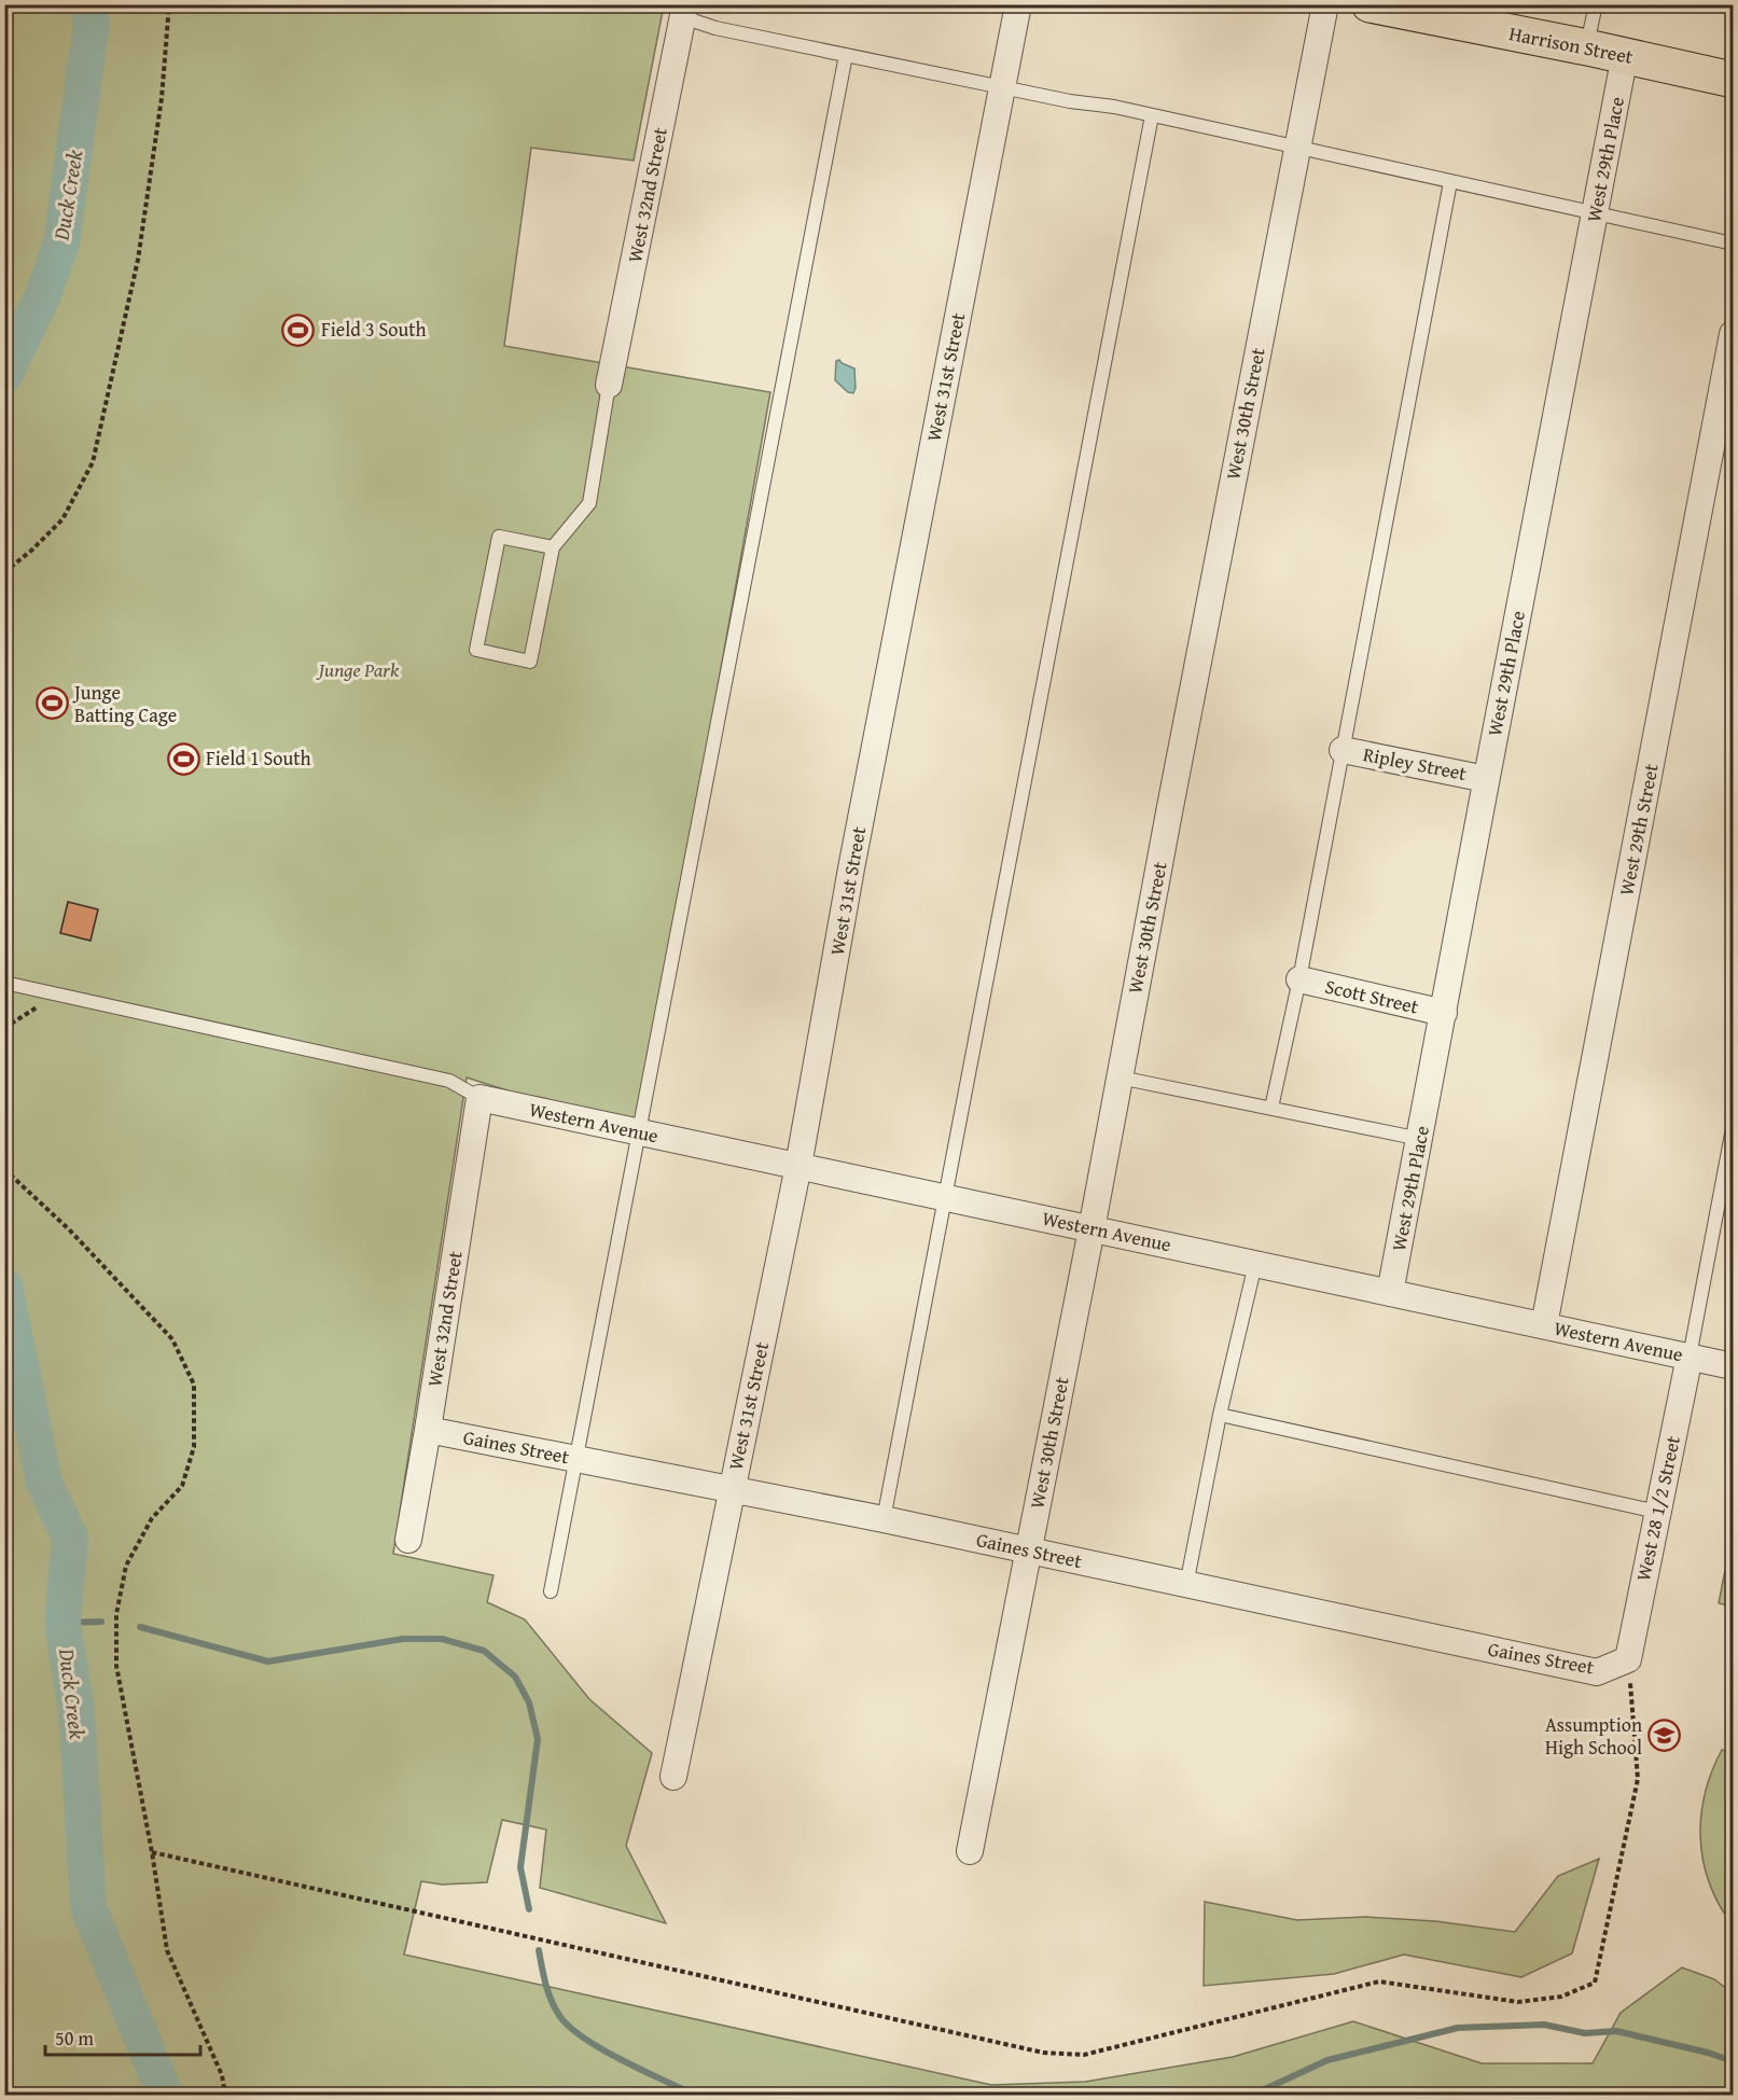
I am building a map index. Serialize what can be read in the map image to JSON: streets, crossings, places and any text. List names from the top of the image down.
{
  "streets": {
    "highway": ["Harrison Street"],
    "street": [
      "West 29th Place",
      "West 32nd Street",
      "West 31st Street",
      "West 30th Street",
      "Ripley Street",
      "West 29th Street",
      "Scott Street",
      "Western Avenue",
      "Gaines Street",
      "West 28 1/2 Street"
    ]
  },
  "crossings": [
    ["Harrison Street", "West 29th Place"],
    ["West 29th Place", "Ripley Street"],
    ["West 29th Place", "Scott Street"],
    ["West 29th Place", "Western Avenue"],
    ["West 32nd Street", "Western Avenue"],
    ["West 32nd Street", "Gaines Street"],
    ["West 31st Street", "Western Avenue"],
    ["West 31st Street", "Gaines Street"],
    ["West 30th Street", "Western Avenue"],
    ["West 30th Street", "Gaines Street"],
    ["West 29th Street", "Western Avenue"],
    ["Western Avenue", "West 28 1/2 Street"],
    ["Gaines Street", "West 28 1/2 Street"]
  ],
  "water": ["Duck Creek"],
  "parks": ["Junge Park"],
  "places": {
    "sports": ["Field 3 South", "Junge Batting Cage", "Field 1 South"],
    "school or university": ["Assumption High School"]
  },
  "scale_bar": "50 m"
}
